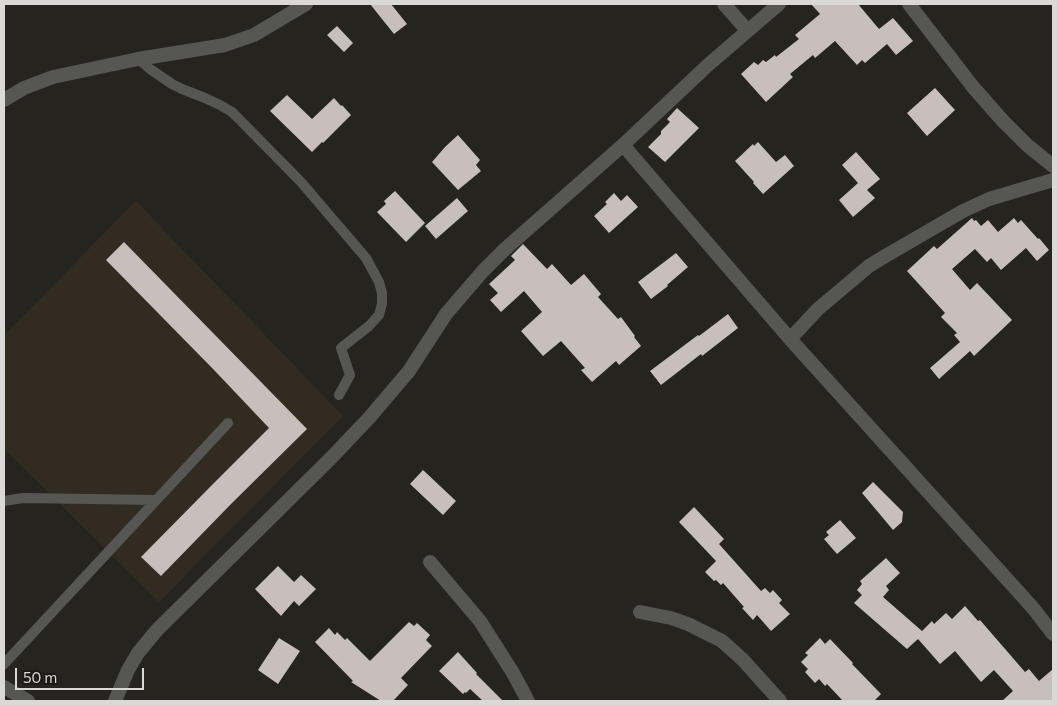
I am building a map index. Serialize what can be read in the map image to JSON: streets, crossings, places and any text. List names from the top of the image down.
{
  "scale_bar": "50 m"
}
